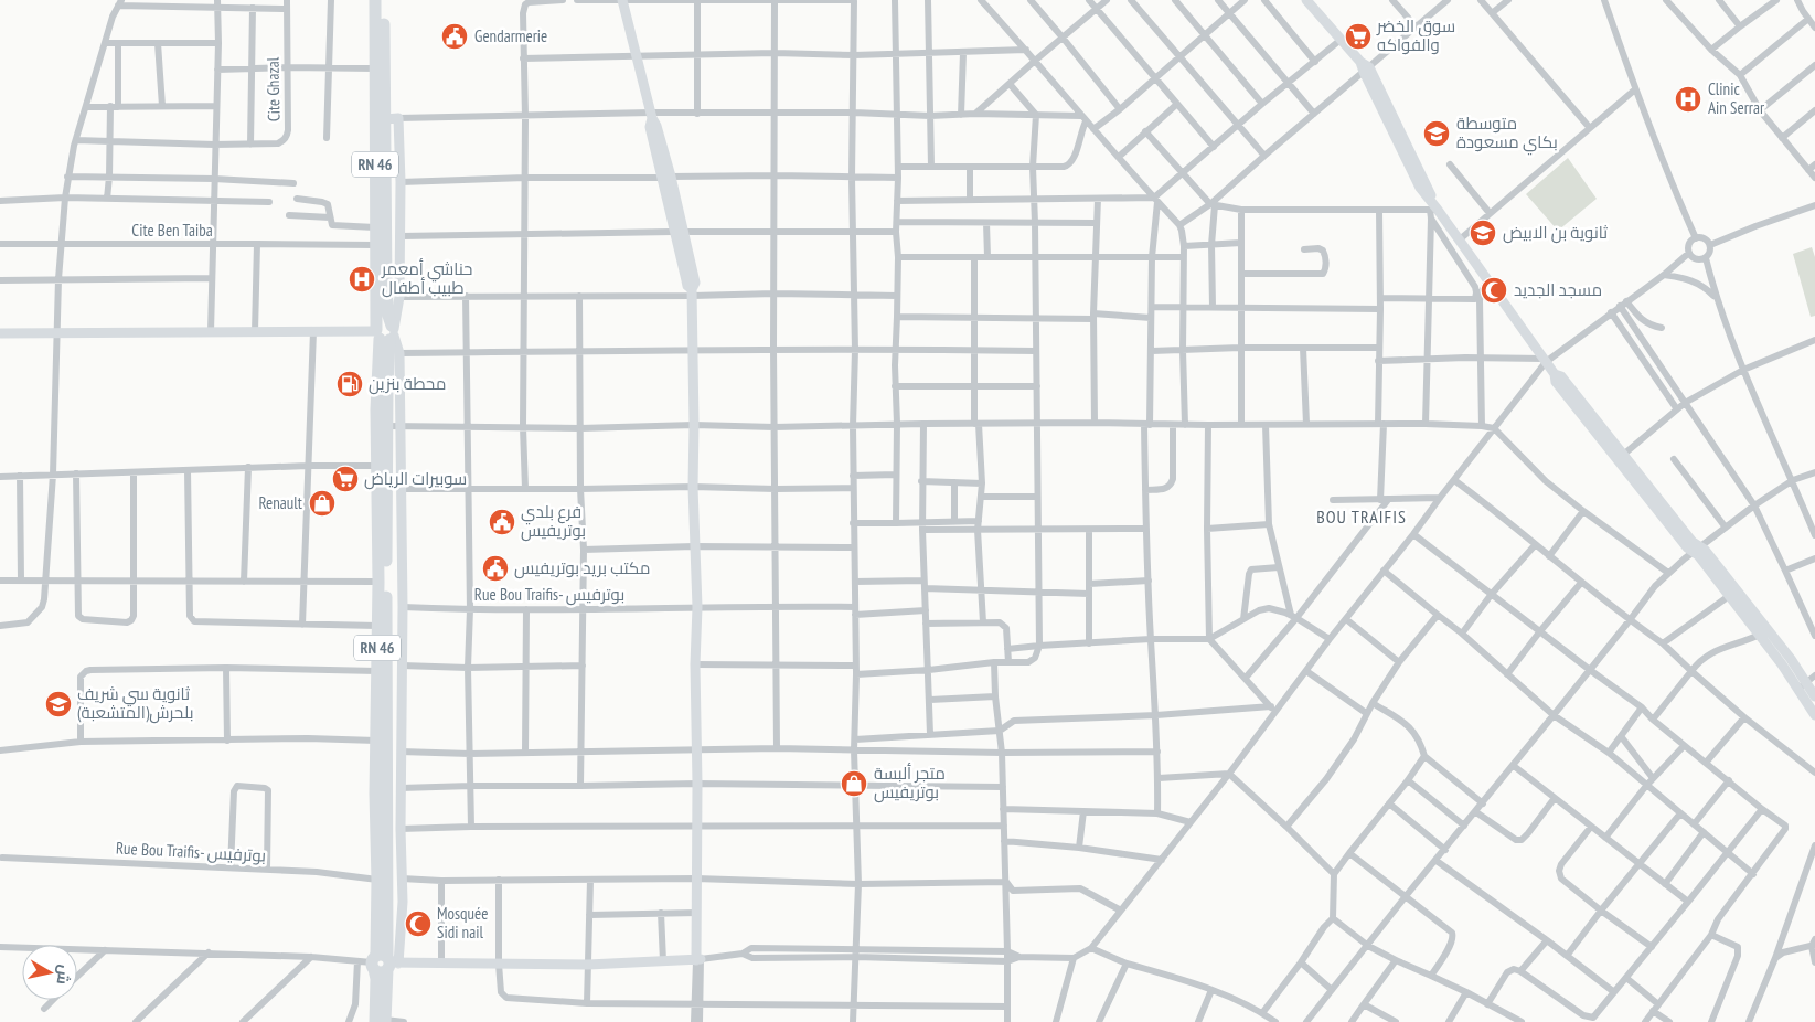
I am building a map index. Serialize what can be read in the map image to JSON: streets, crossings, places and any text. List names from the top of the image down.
{
  "streets": {
    "highway": ["RN 46"],
    "street": ["Cite Ghazal", "Cite Ben Taiba", "Rue Bou Traifis- بوترفيس"]
  },
  "crossings": [
    ["RN 46", "Cite Ben Taiba"],
    ["RN 46", "Rue Bou Traifis- بوترفيس"]
  ],
  "districts": ["BOU TRAIFIS"],
  "places": {
    "public building": ["Gendarmerie", "فرع بلدي بوتريفيس", "مكتب بريد بوتريفيس"],
    "supermarket": ["سوق الخضر والفواكه", "سوبيرات الرياض"],
    "hospital": ["Clinic Ain Serrar", "حناشي أمعمر طبيب أطفال"],
    "school or university": ["متوسطة بكاي مسعودة", "ثانوية بن الابيض", "ثانوية سي شريف بلحرش(المتشعبة)"],
    "mosque": ["مسجد الجديد", "Mosquée Sidi nail"],
    "fuel station": ["محطة بنزين"],
    "shop": ["Renault", "متجر ألبسة بوتريفيس"]
  },
  "north": "right"
}
